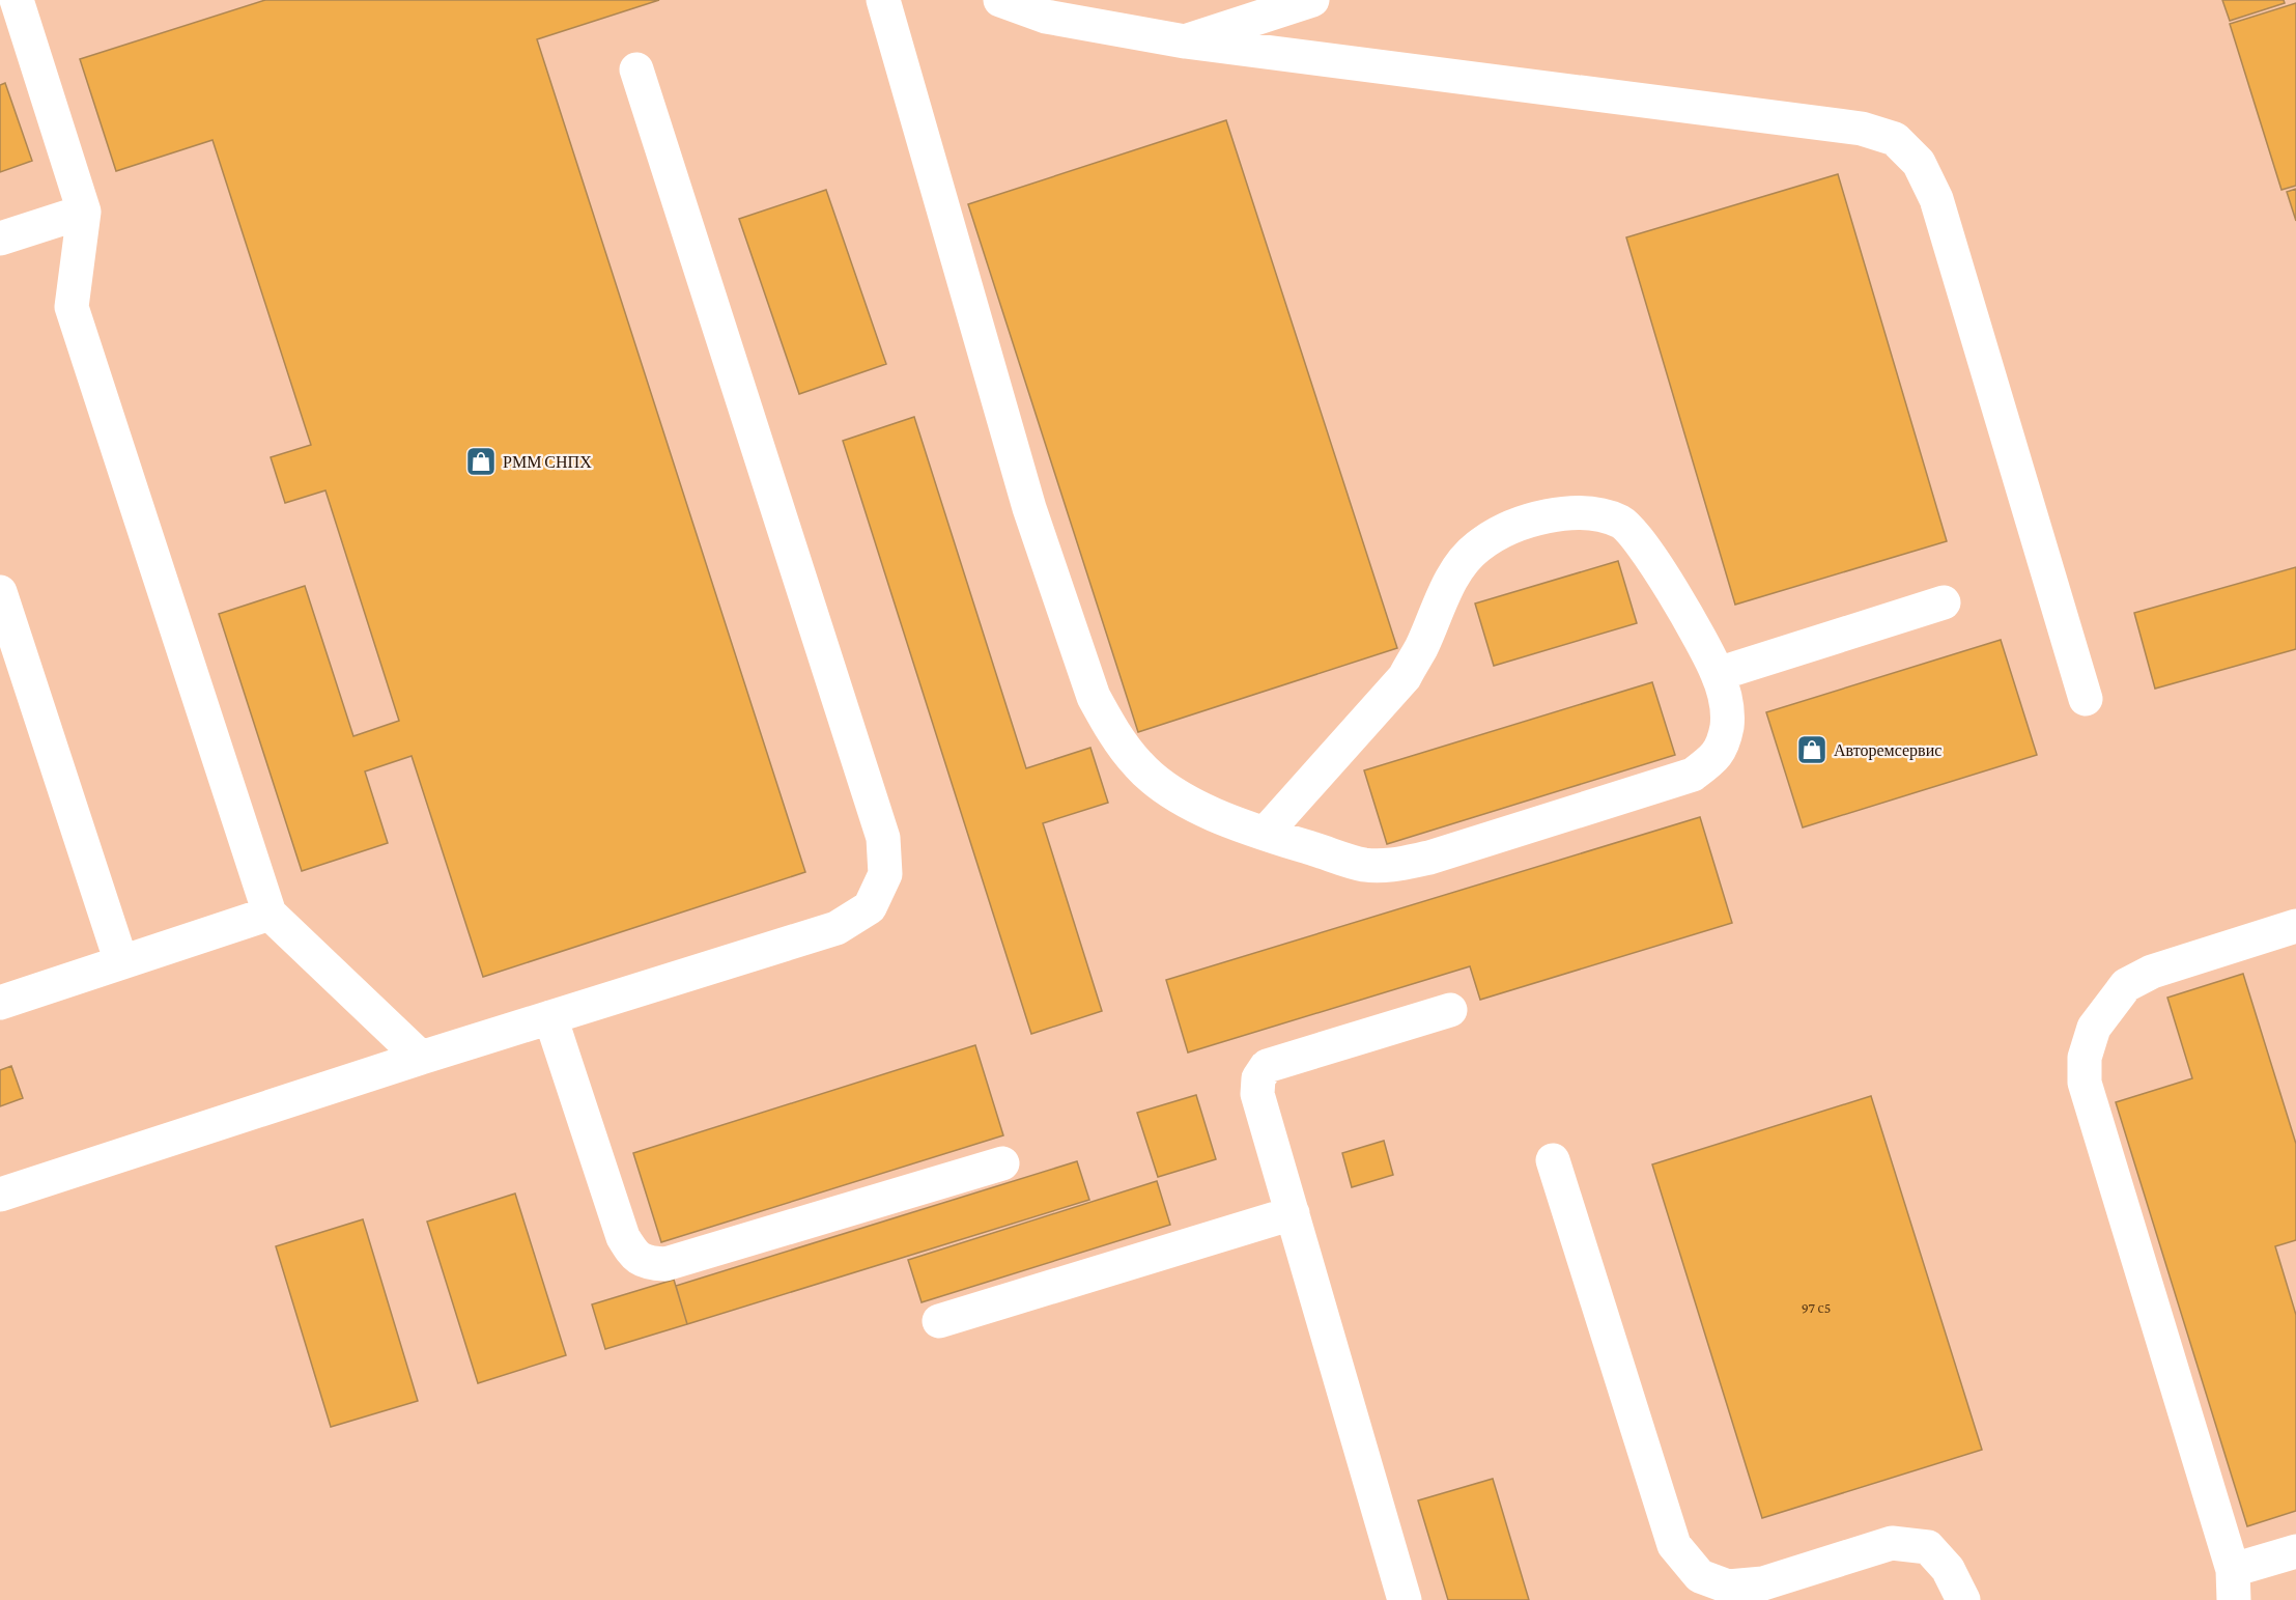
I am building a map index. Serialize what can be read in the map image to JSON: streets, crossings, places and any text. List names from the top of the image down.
{
  "places": {
    "shop": ["РММ СНПХ", "Авторемсервис"]
  },
  "house_numbers": ["97 с5"]
}
